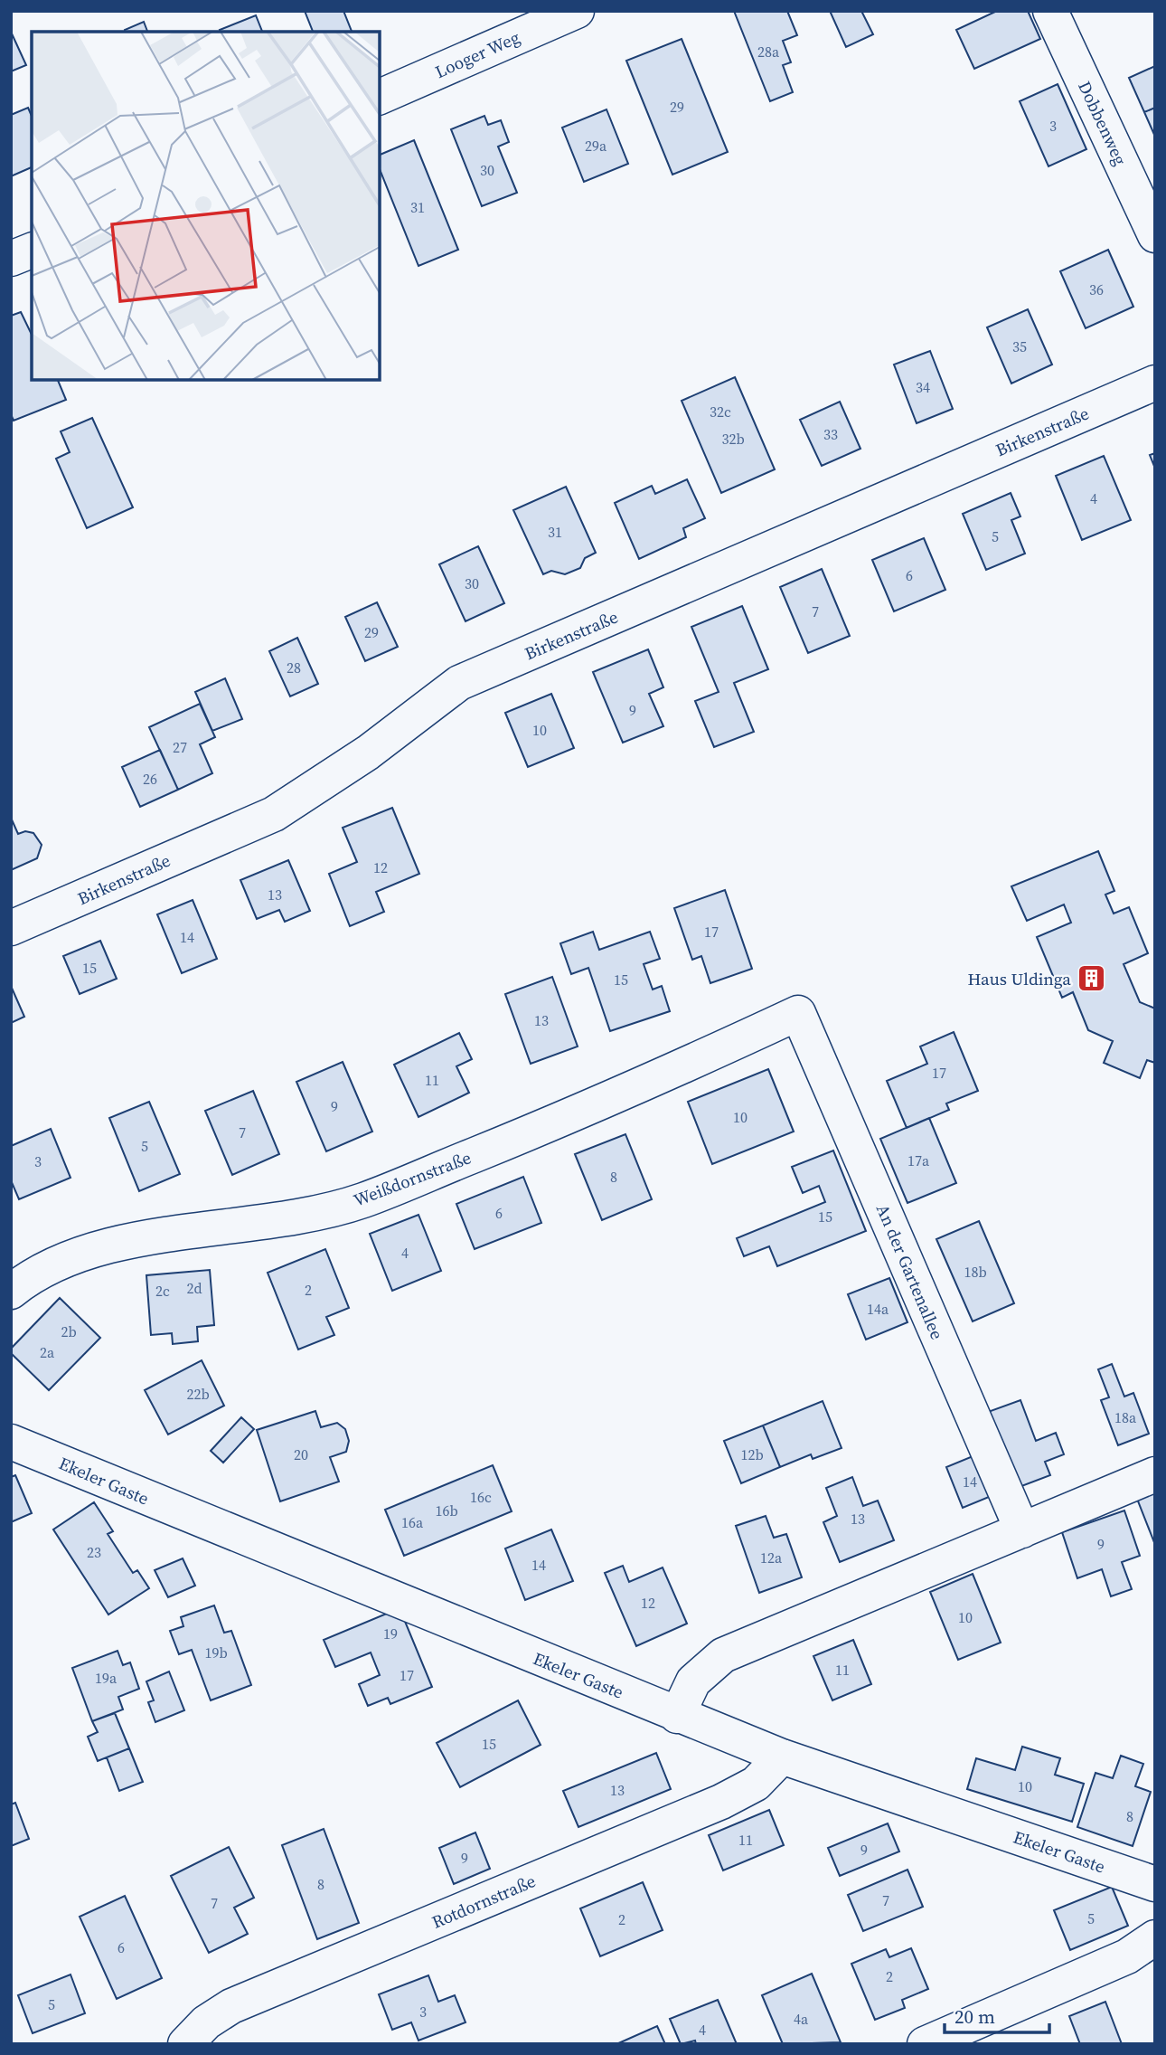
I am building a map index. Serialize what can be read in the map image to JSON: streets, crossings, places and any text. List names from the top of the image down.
{
  "streets": {
    "street": [
      "Looger Weg",
      "Dobbenweg",
      "Birkenstraße",
      "Weißdornstraße",
      "An der Gartenallee",
      "Ekeler Gaste",
      "Rotdornstraße"
    ]
  },
  "crossings": [
    ["Weißdornstraße", "An der Gartenallee"],
    ["Ekeler Gaste", "Rotdornstraße"]
  ],
  "places": {
    "building": ["Haus Uldinga"]
  },
  "house_numbers": [
    "28a",
    "29",
    "3",
    "29a",
    "30",
    "31",
    "36",
    "35",
    "34",
    "32c",
    "33",
    "32b",
    "4",
    "31",
    "5",
    "6",
    "30",
    "7",
    "29",
    "28",
    "9",
    "10",
    "27",
    "26",
    "12",
    "13",
    "17",
    "14",
    "15",
    "15",
    "13",
    "17",
    "11",
    "9",
    "10",
    "7",
    "5",
    "17a",
    "3",
    "8",
    "6",
    "15",
    "4",
    "18b",
    "2d",
    "2",
    "2c",
    "14a",
    "2b",
    "2a",
    "22b",
    "18a",
    "20",
    "12b",
    "14",
    "16c",
    "16b",
    "13",
    "16a",
    "9",
    "23",
    "12a",
    "14",
    "12",
    "10",
    "19",
    "19b",
    "11",
    "17",
    "19a",
    "15",
    "10",
    "13",
    "8",
    "11",
    "9",
    "9",
    "8",
    "7",
    "7",
    "5",
    "2",
    "6",
    "2",
    "5",
    "3",
    "4a",
    "4"
  ],
  "scale_bar": "20 m"
}
